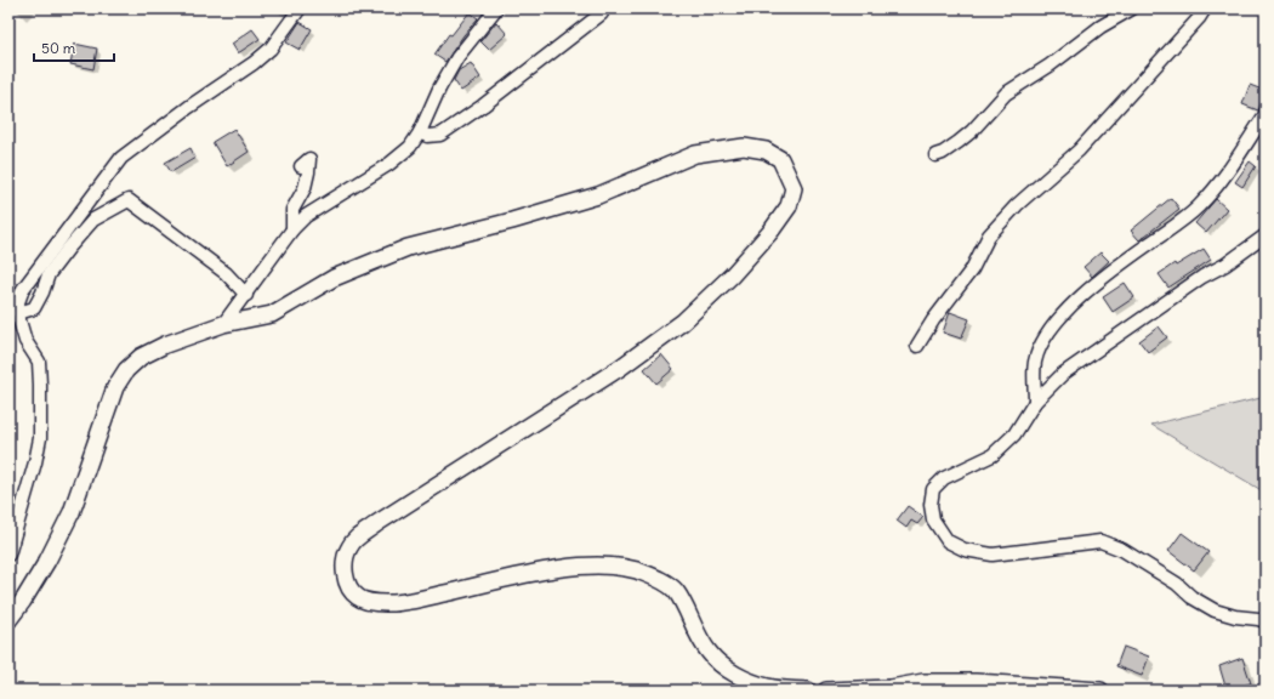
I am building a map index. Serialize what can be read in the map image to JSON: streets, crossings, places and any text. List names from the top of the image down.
{
  "scale_bar": "50 m"
}
